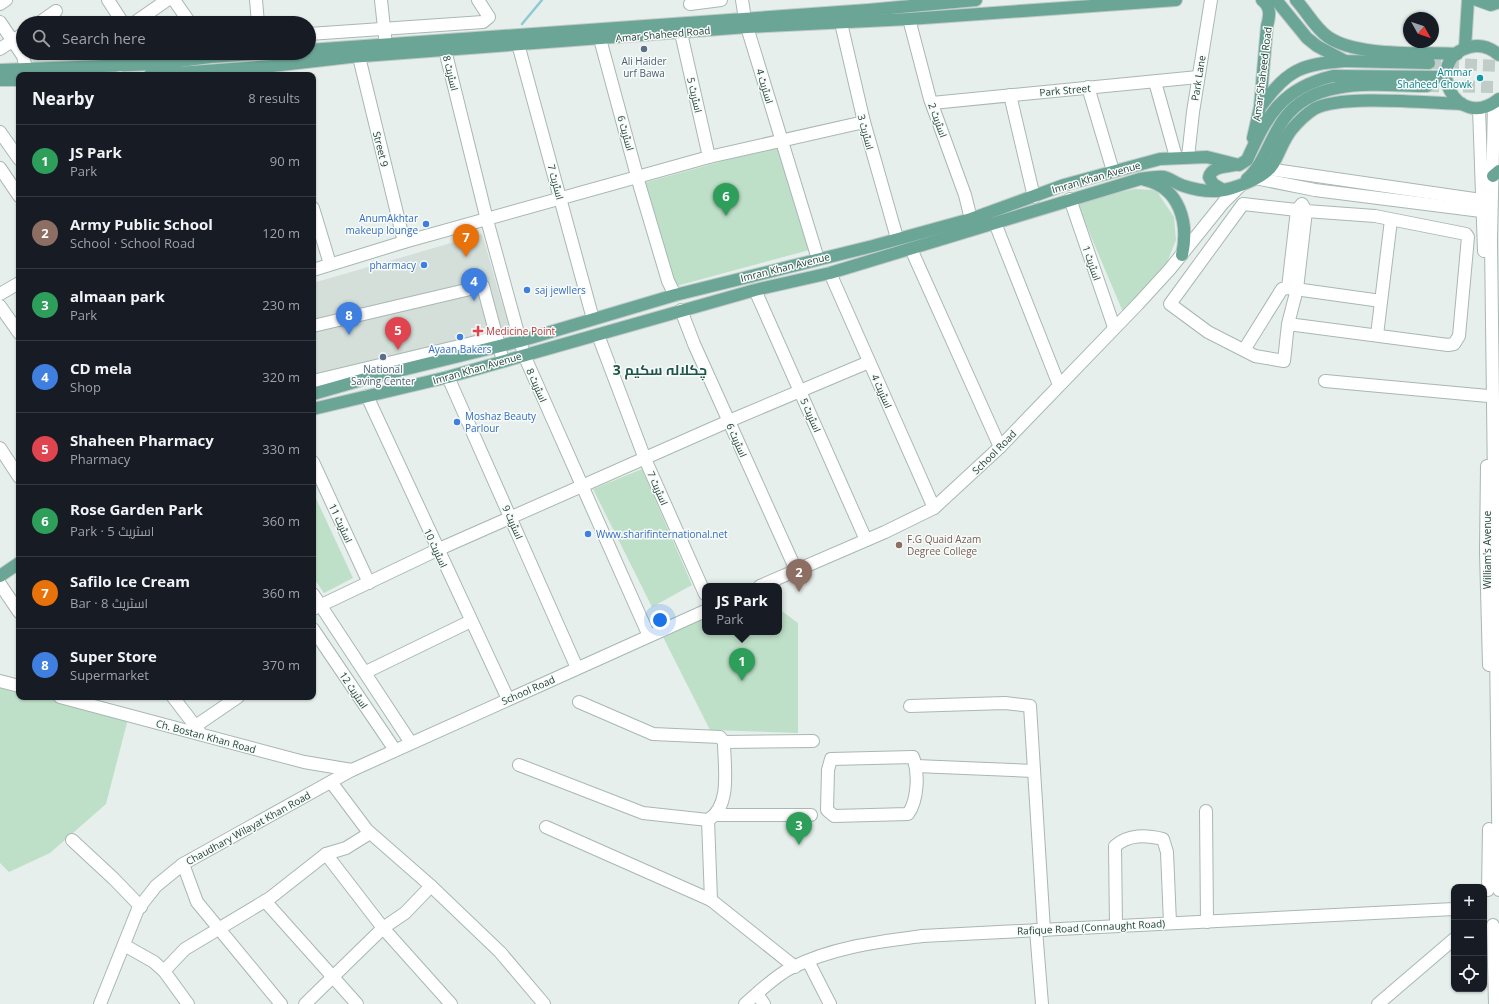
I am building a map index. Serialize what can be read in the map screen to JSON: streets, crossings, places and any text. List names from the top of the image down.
{
  "streets": {
    "main road": ["Amar Shaheed Road", "Imran Khan Avenue"],
    "street": [
      "اسٹریٹ 8",
      "Park Lane",
      "اسٹریٹ 4",
      "Park Street",
      "اسٹریٹ 5",
      "اسٹریٹ 2",
      "اسٹریٹ 3",
      "اسٹریٹ 6",
      "Street 9",
      "اسٹریٹ 7",
      "اسٹریٹ 1",
      "School Road",
      "اسٹریٹ 9",
      "اسٹریٹ 11",
      "اسٹریٹ 10",
      "William's Avenue",
      "اسٹریٹ 12",
      "Ch. Bostan Khan Road",
      "Chaudhary Wilayat Khan Road",
      "Rafique Road (Connaught Road)"
    ]
  },
  "crossings": [
    ["Amar Shaheed Road", "اسٹریٹ 8"],
    ["Amar Shaheed Road", "اسٹریٹ 4"],
    ["Amar Shaheed Road", "اسٹریٹ 5"],
    ["Amar Shaheed Road", "اسٹریٹ 2"],
    ["Amar Shaheed Road", "اسٹریٹ 3"],
    ["Amar Shaheed Road", "اسٹریٹ 6"],
    ["Amar Shaheed Road", "Street 9"],
    ["Amar Shaheed Road", "اسٹریٹ 7"],
    ["اسٹریٹ 8", "Imran Khan Avenue"],
    ["اسٹریٹ 8", "School Road"],
    ["Park Lane", "Park Street"],
    ["Park Lane", "Imran Khan Avenue"],
    ["اسٹریٹ 4", "Imran Khan Avenue"],
    ["اسٹریٹ 4", "School Road"],
    ["Park Street", "اسٹریٹ 2"],
    ["اسٹریٹ 5", "Imran Khan Avenue"],
    ["اسٹریٹ 5", "School Road"],
    ["اسٹریٹ 2", "Imran Khan Avenue"],
    ["اسٹریٹ 3", "Imran Khan Avenue"],
    ["اسٹریٹ 6", "Imran Khan Avenue"],
    ["اسٹریٹ 6", "School Road"],
    ["Imran Khan Avenue", "اسٹریٹ 7"],
    ["Imran Khan Avenue", "اسٹریٹ 1"],
    ["Imran Khan Avenue", "School Road"],
    ["Imran Khan Avenue", "اسٹریٹ 9"],
    ["Imran Khan Avenue", "اسٹریٹ 10"],
    ["اسٹریٹ 1", "School Road"],
    ["School Road", "اسٹریٹ 9"],
    ["School Road", "اسٹریٹ 10"],
    ["School Road", "اسٹریٹ 12"],
    ["School Road", "Ch. Bostan Khan Road"],
    ["School Road", "Chaudhary Wilayat Khan Road"],
    ["Ch. Bostan Khan Road", "Chaudhary Wilayat Khan Road"]
  ],
  "districts": ["چکلالہ سکیم 3"],
  "places": {
    "other": [
      "Ali Haider urf Bawa",
      "Ammar Shaheed Chowk",
      "AnumAkhtar makeup lounge",
      "pharmacy",
      "saj jewllers",
      "Ayaan Bakers",
      "National Saving Center",
      "Moshaz Beauty Parlour",
      "Www.sharifinternational.net",
      "F.G Quaid Azam Degree College"
    ],
    "health": ["Medicine Point"]
  },
  "north": "bottom right",
  "page": {
    "search": "Search here",
    "heading": ["Nearby", "8 results"],
    "list": [
      {
        "mark": "1",
        "name": "JS Park",
        "note": "Park",
        "value": "90 m"
      },
      {
        "mark": "2",
        "name": "Army Public School",
        "note": "School · School Road",
        "value": "120 m"
      },
      {
        "mark": "3",
        "name": "almaan park",
        "note": "Park",
        "value": "230 m"
      },
      {
        "mark": "4",
        "name": "CD mela",
        "note": "Shop",
        "value": "320 m"
      },
      {
        "mark": "5",
        "name": "Shaheen Pharmacy",
        "note": "Pharmacy",
        "value": "330 m"
      },
      {
        "mark": "6",
        "name": "Rose Garden Park",
        "note": "Park · اسٹریٹ 5",
        "value": "360 m"
      },
      {
        "mark": "7",
        "name": "Safilo Ice Cream",
        "note": "Bar · اسٹریٹ 8",
        "value": "360 m"
      },
      {
        "mark": "8",
        "name": "Super Store",
        "note": "Supermarket",
        "value": "370 m"
      }
    ],
    "pins": [
      "6",
      "7",
      "4",
      "8",
      "5",
      "2",
      "1",
      "3"
    ],
    "popup": ["JS Park", "Park"],
    "map_buttons": ["+", "−"]
  }
}
